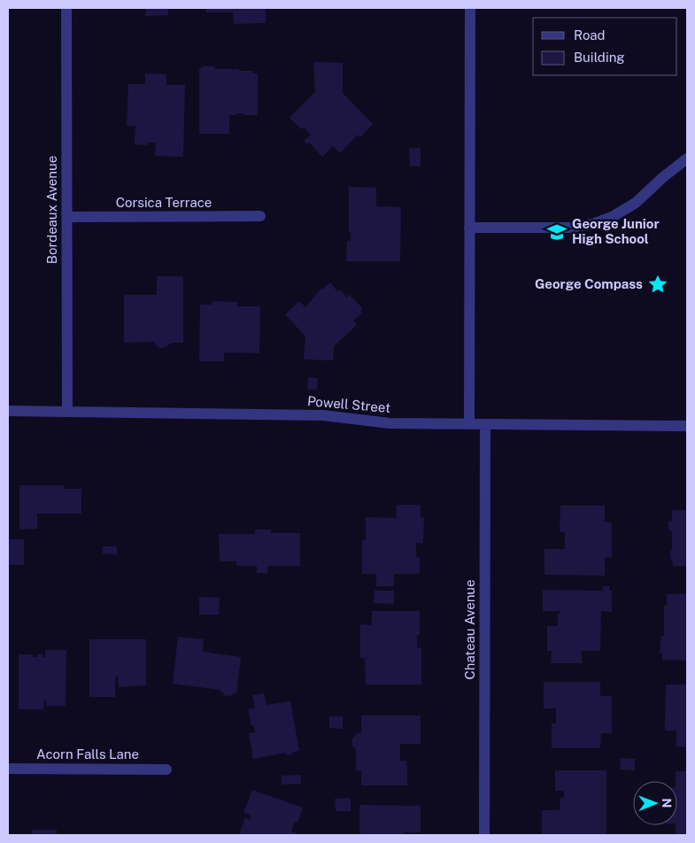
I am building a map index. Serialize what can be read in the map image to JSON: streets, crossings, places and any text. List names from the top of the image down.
{
  "streets": {
    "street": [
      "Corsica Terrace",
      "Bordeaux Avenue",
      "Powell Street",
      "Chateau Avenue",
      "Acorn Falls Lane"
    ]
  },
  "crossings": [
    ["Corsica Terrace", "Bordeaux Avenue"],
    ["Bordeaux Avenue", "Powell Street"],
    ["Powell Street", "Chateau Avenue"]
  ],
  "places": {
    "school or university": ["George Junior High School"],
    "place": ["George Compass"]
  },
  "legend": ["Road", "Building"],
  "north": "right"
}
